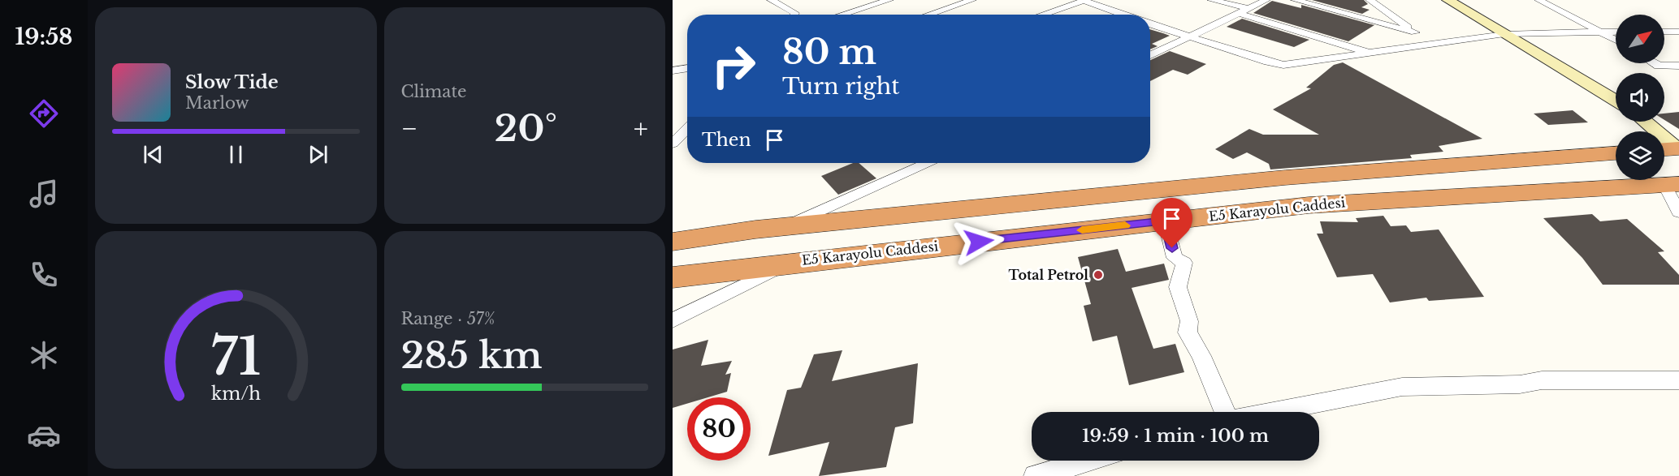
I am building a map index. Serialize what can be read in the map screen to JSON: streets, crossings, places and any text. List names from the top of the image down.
{
  "streets": {
    "highway": ["E5 Karayolu Caddesi"]
  },
  "places": ["Total Petrol"],
  "north": "top right",
  "page": {
    "tabs": "19:58",
    "tile": [
      "Climate",
      ["Range · 57%", "285 km"]
    ],
    "turn": ["80 m", "Turn right"],
    "song": ["Slow Tide", "Marlow"],
    "heat": ["−", "20°", "+"],
    "then": "Then",
    "limit": "80",
    "trip": "19:59 · 1 min · 100 m",
    "gauge": ["71", "km/h"]
  }
}
